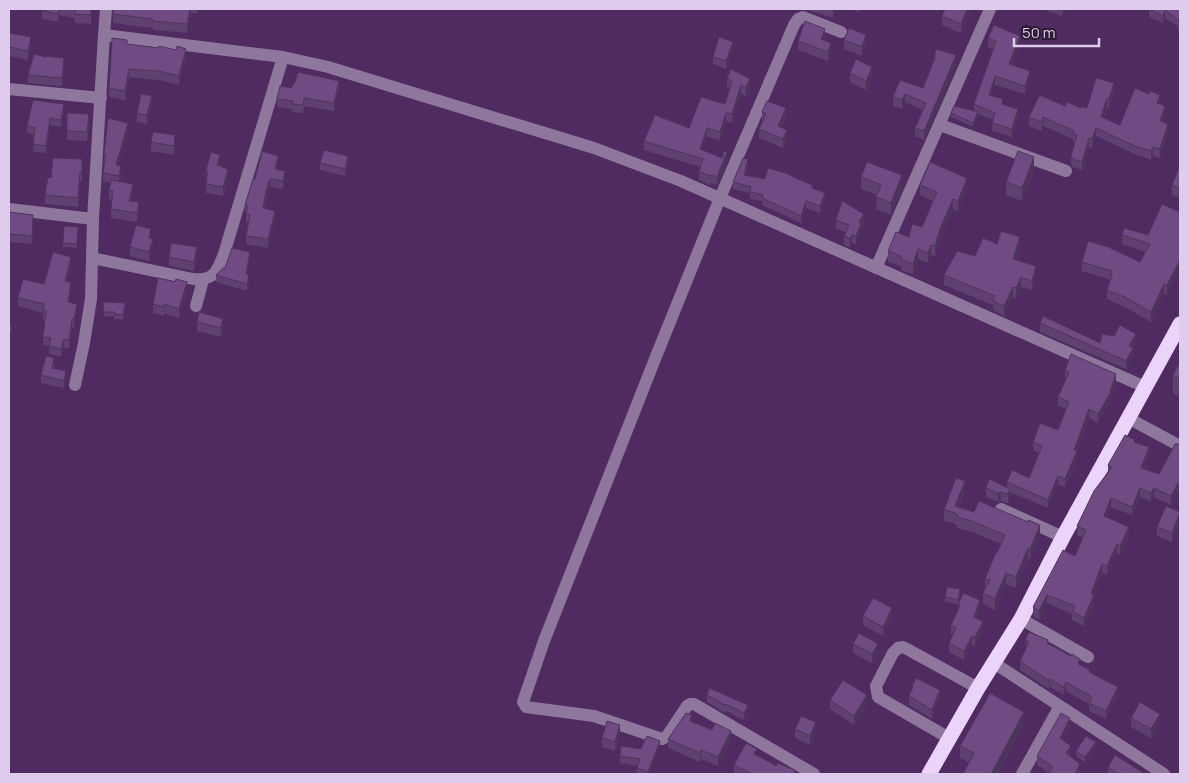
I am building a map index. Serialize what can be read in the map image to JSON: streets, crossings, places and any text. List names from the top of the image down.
{
  "scale_bar": "50 m"
}
